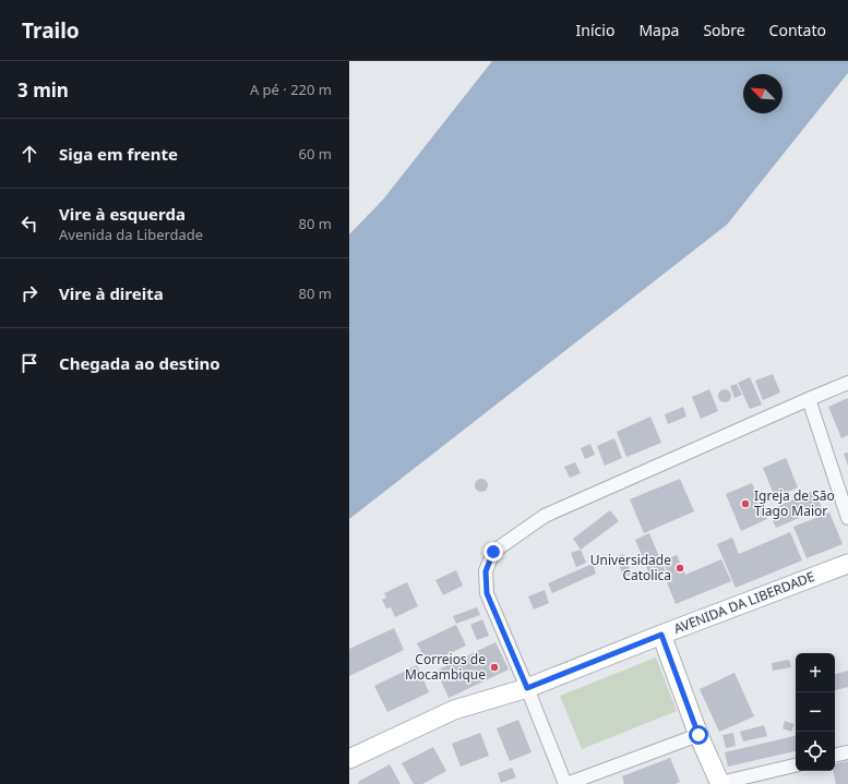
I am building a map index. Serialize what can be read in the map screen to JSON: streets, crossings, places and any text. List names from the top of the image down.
{
  "streets": {
    "street": ["AVENIDA DA LIBERDADE"]
  },
  "places": ["Igreja de São Tiago Maior", "Universidade Catolica", "Correios de Mocambique"],
  "north": "top left",
  "page": {
    "header": "Trailo",
    "nav": [
      "Início",
      "Mapa",
      "Sobre",
      "Contato"
    ],
    "heading": ["3 min", "A pé · 220 m"],
    "list": [
      ["Siga em frente", "60 m"],
      ["Vire à esquerda", "Avenida da Liberdade", "80 m"],
      ["Vire à direita", "80 m"],
      "Chegada ao destino"
    ],
    "map_buttons": ["+", "−"]
  }
}
